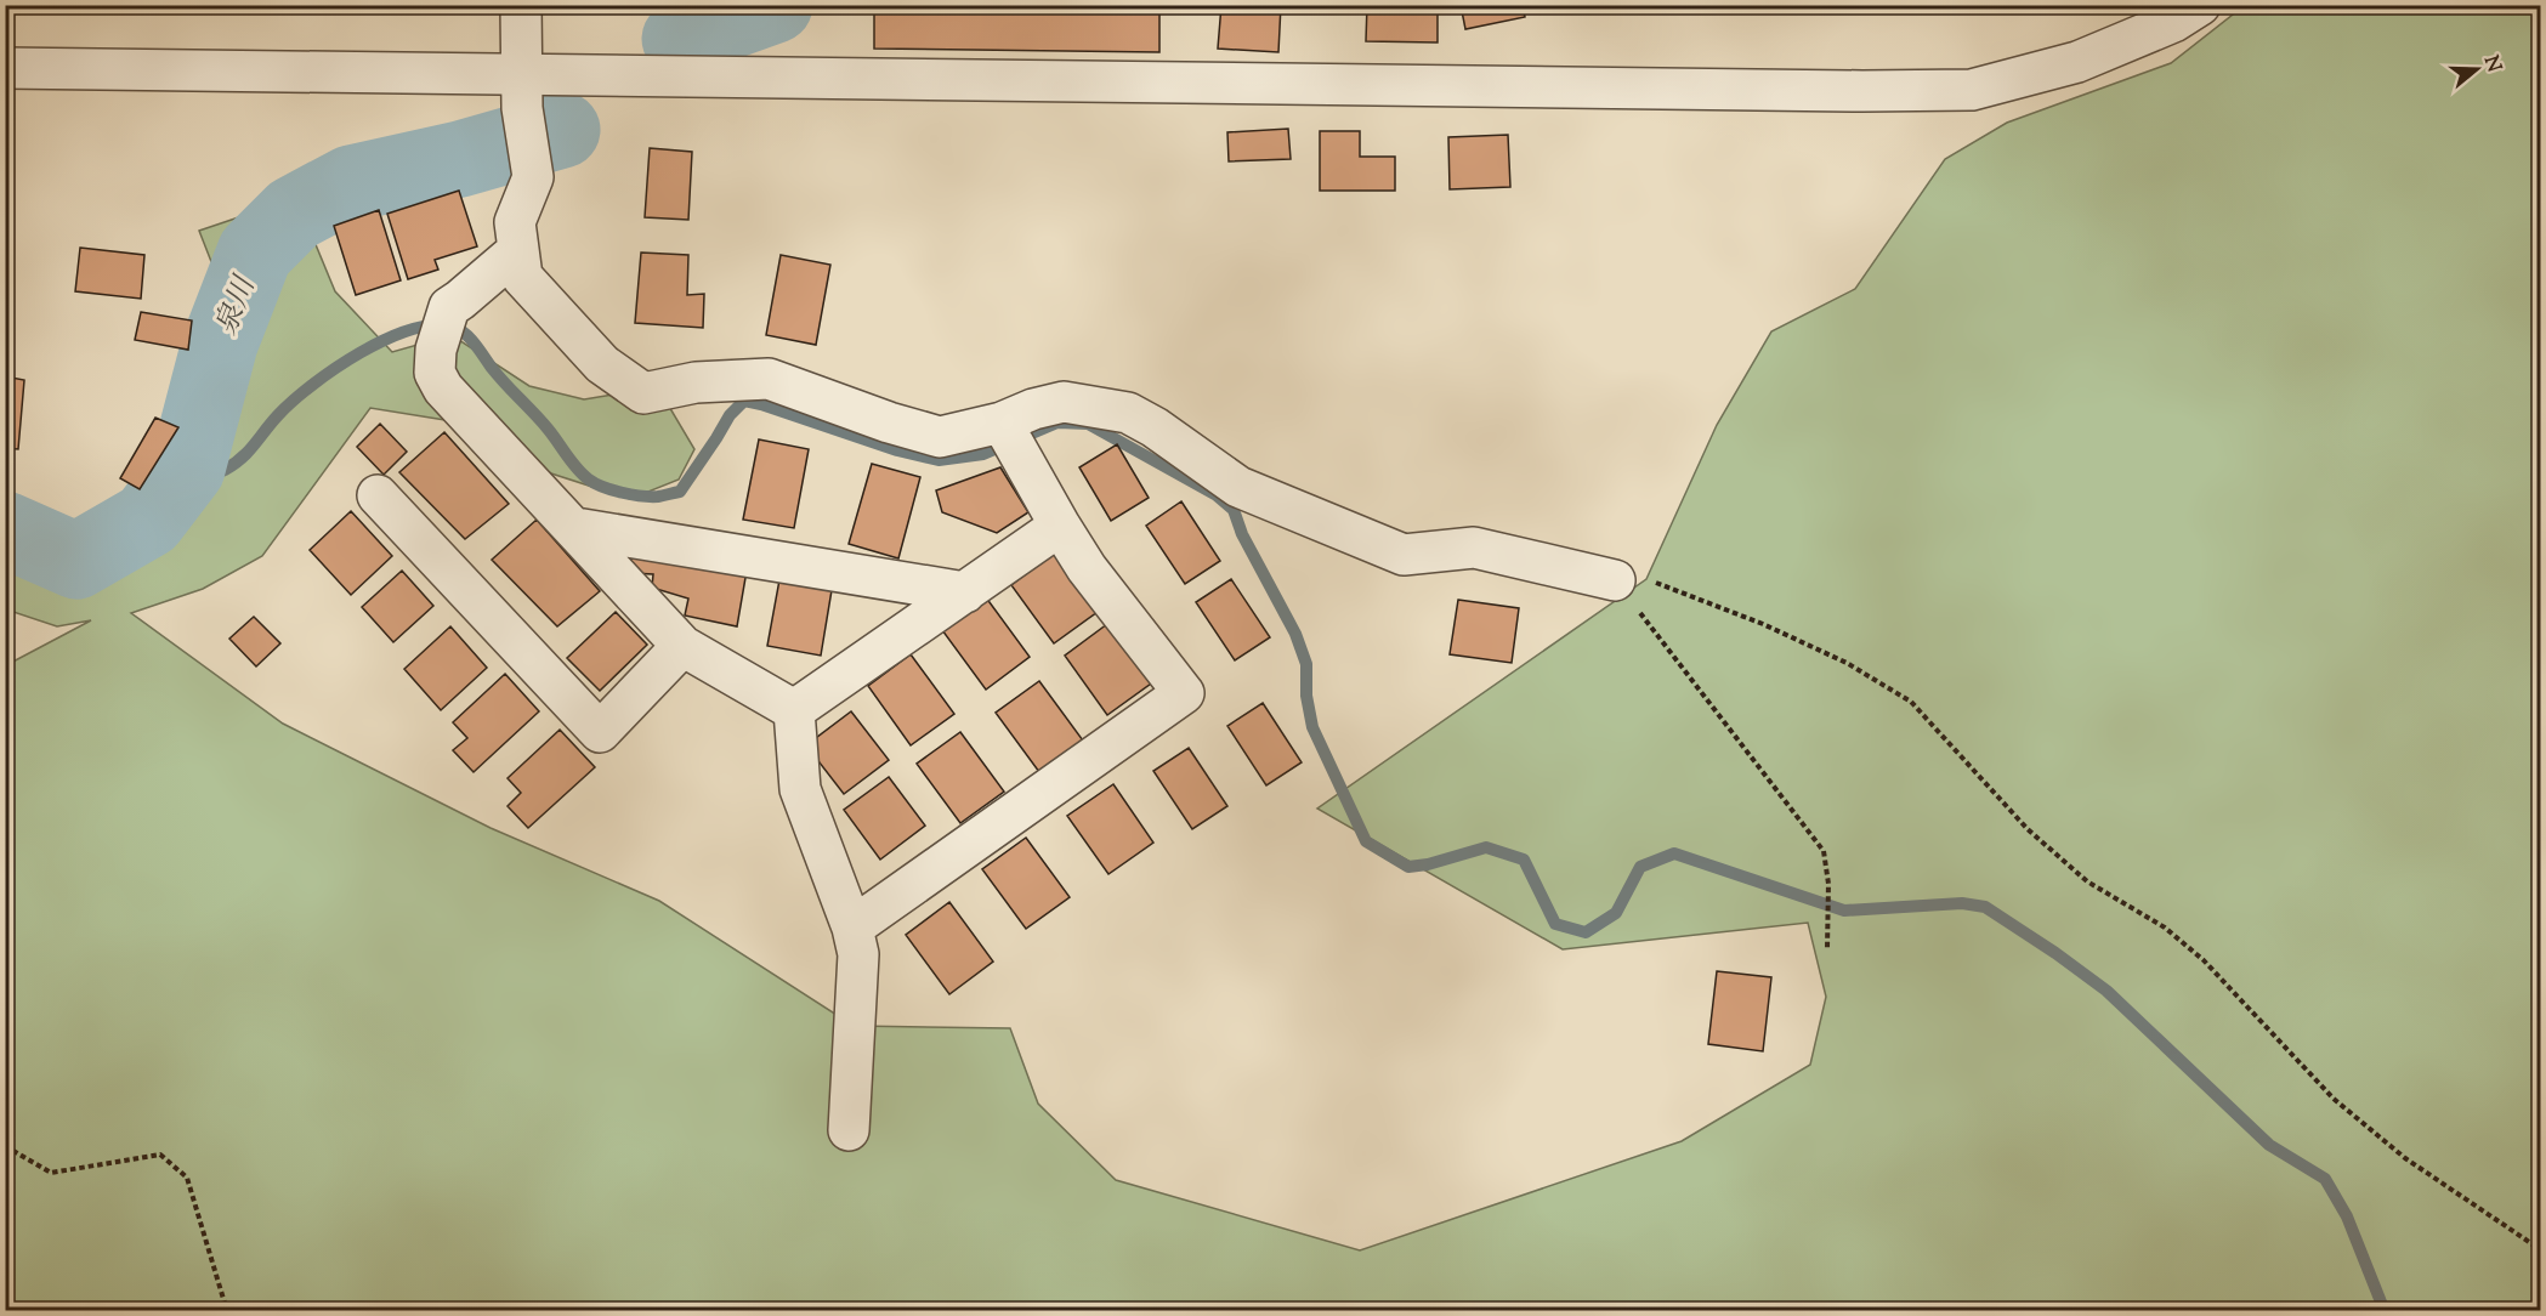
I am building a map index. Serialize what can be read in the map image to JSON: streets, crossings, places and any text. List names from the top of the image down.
{
  "water": ["泉川"],
  "north": "right"
}
